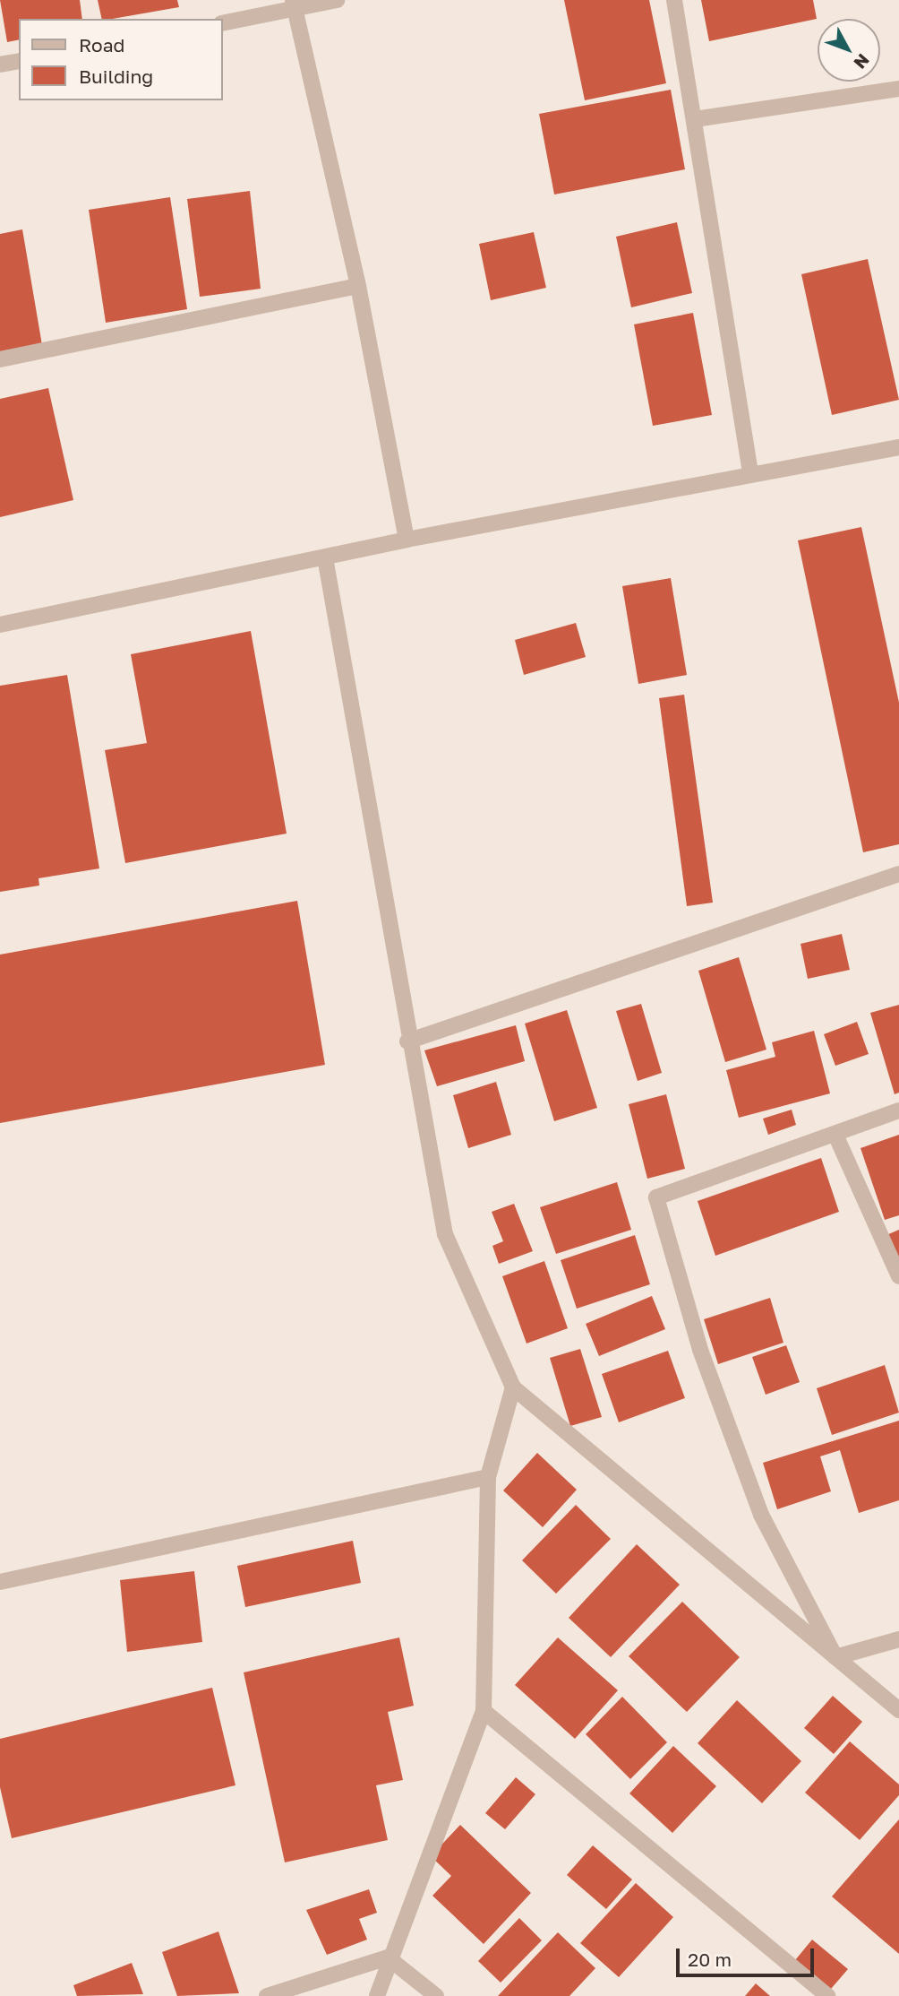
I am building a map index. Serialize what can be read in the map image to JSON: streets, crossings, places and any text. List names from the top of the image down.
{
  "legend": ["Road", "Building"],
  "scale_bar": "20 m",
  "north": "bottom right"
}
